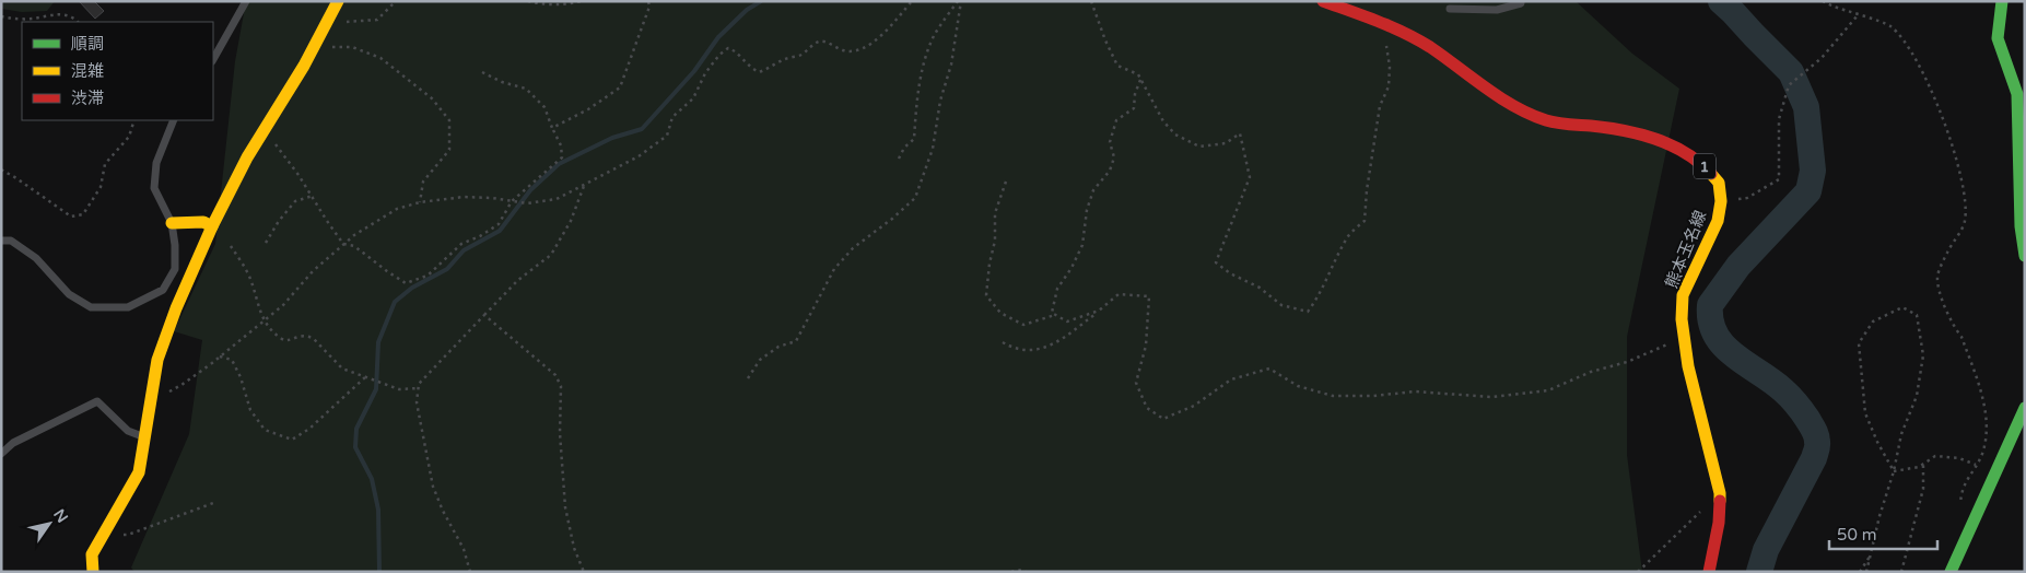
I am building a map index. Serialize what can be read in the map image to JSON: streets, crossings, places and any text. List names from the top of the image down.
{
  "streets": {
    "main road": ["1", "熊本玉名線"]
  },
  "legend": ["順調", "混雑", "渋滞"],
  "scale_bar": "50 m",
  "north": "top right"
}
